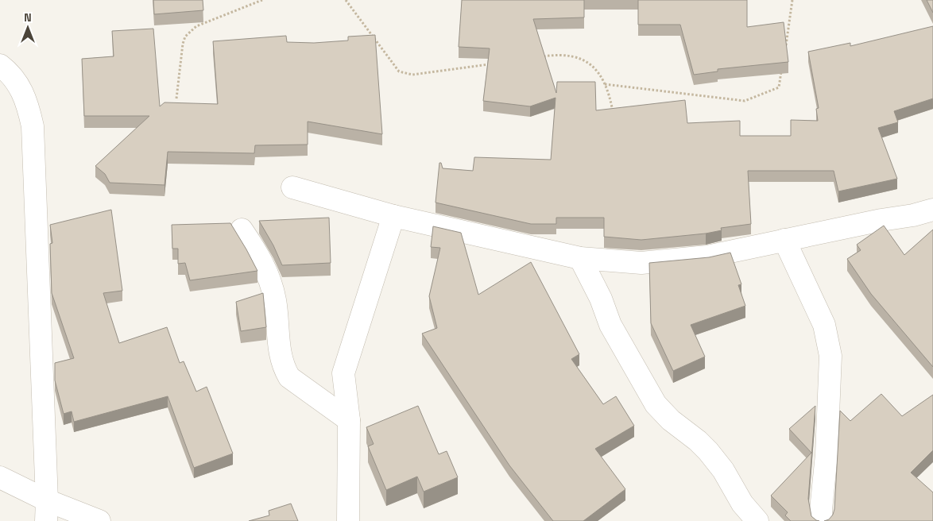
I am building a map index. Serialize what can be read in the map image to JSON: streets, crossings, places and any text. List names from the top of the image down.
{
  "north": "top"
}
